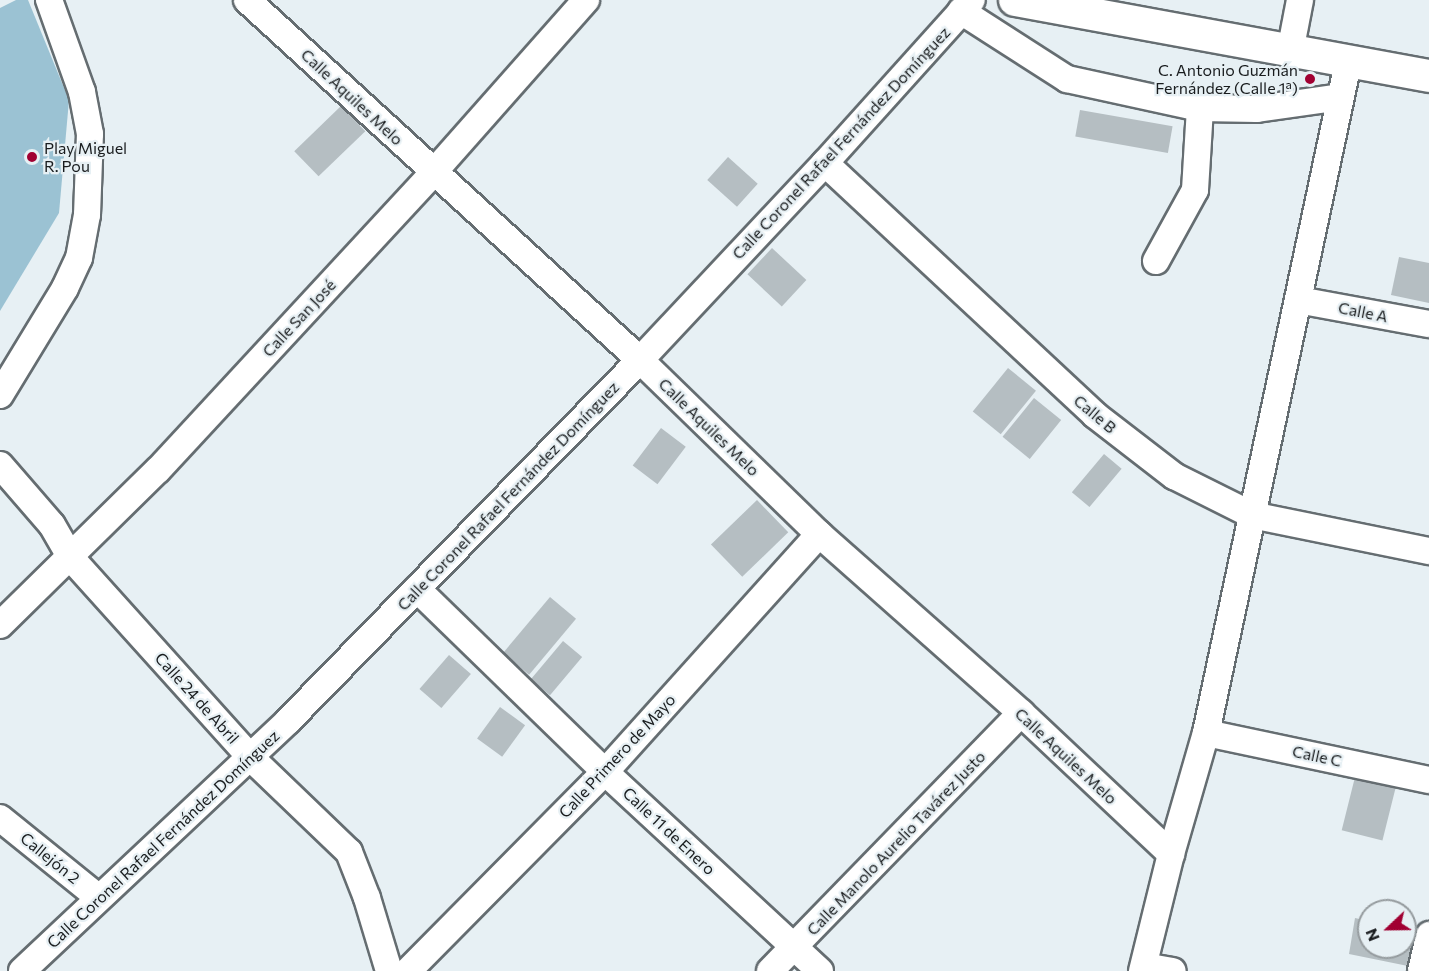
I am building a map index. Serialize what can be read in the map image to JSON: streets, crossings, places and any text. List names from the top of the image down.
{
  "streets": {
    "street": [
      "Calle Aquiles Melo",
      "Calle Coronel Rafael Fernández Domínguez",
      "Calle A",
      "Calle San José",
      "Calle B",
      "Calle 24 de Abril",
      "Calle Primero de Mayo",
      "Calle C",
      "Calle 11 de Enero",
      "Calle Manolo Aurelio Tavárez Justo",
      "Callejón 2"
    ]
  },
  "crossings": [
    ["Calle Aquiles Melo", "Calle Coronel Rafael Fernández Domínguez"],
    ["Calle Aquiles Melo", "Calle San José"],
    ["Calle Aquiles Melo", "Calle Primero de Mayo"],
    ["Calle Aquiles Melo", "Calle Manolo Aurelio Tavárez Justo"],
    ["Calle Coronel Rafael Fernández Domínguez", "Calle B"],
    ["Calle Coronel Rafael Fernández Domínguez", "Calle 24 de Abril"],
    ["Calle Coronel Rafael Fernández Domínguez", "Calle 11 de Enero"],
    ["Calle Coronel Rafael Fernández Domínguez", "Callejón 2"],
    ["Calle San José", "Calle 24 de Abril"],
    ["Calle Primero de Mayo", "Calle 11 de Enero"],
    ["Calle 11 de Enero", "Calle Manolo Aurelio Tavárez Justo"]
  ],
  "places": ["C. Antonio Guzmán Fernández (Calle 1ª)", "Play Miguel R. Pou"],
  "north": "left"
}
